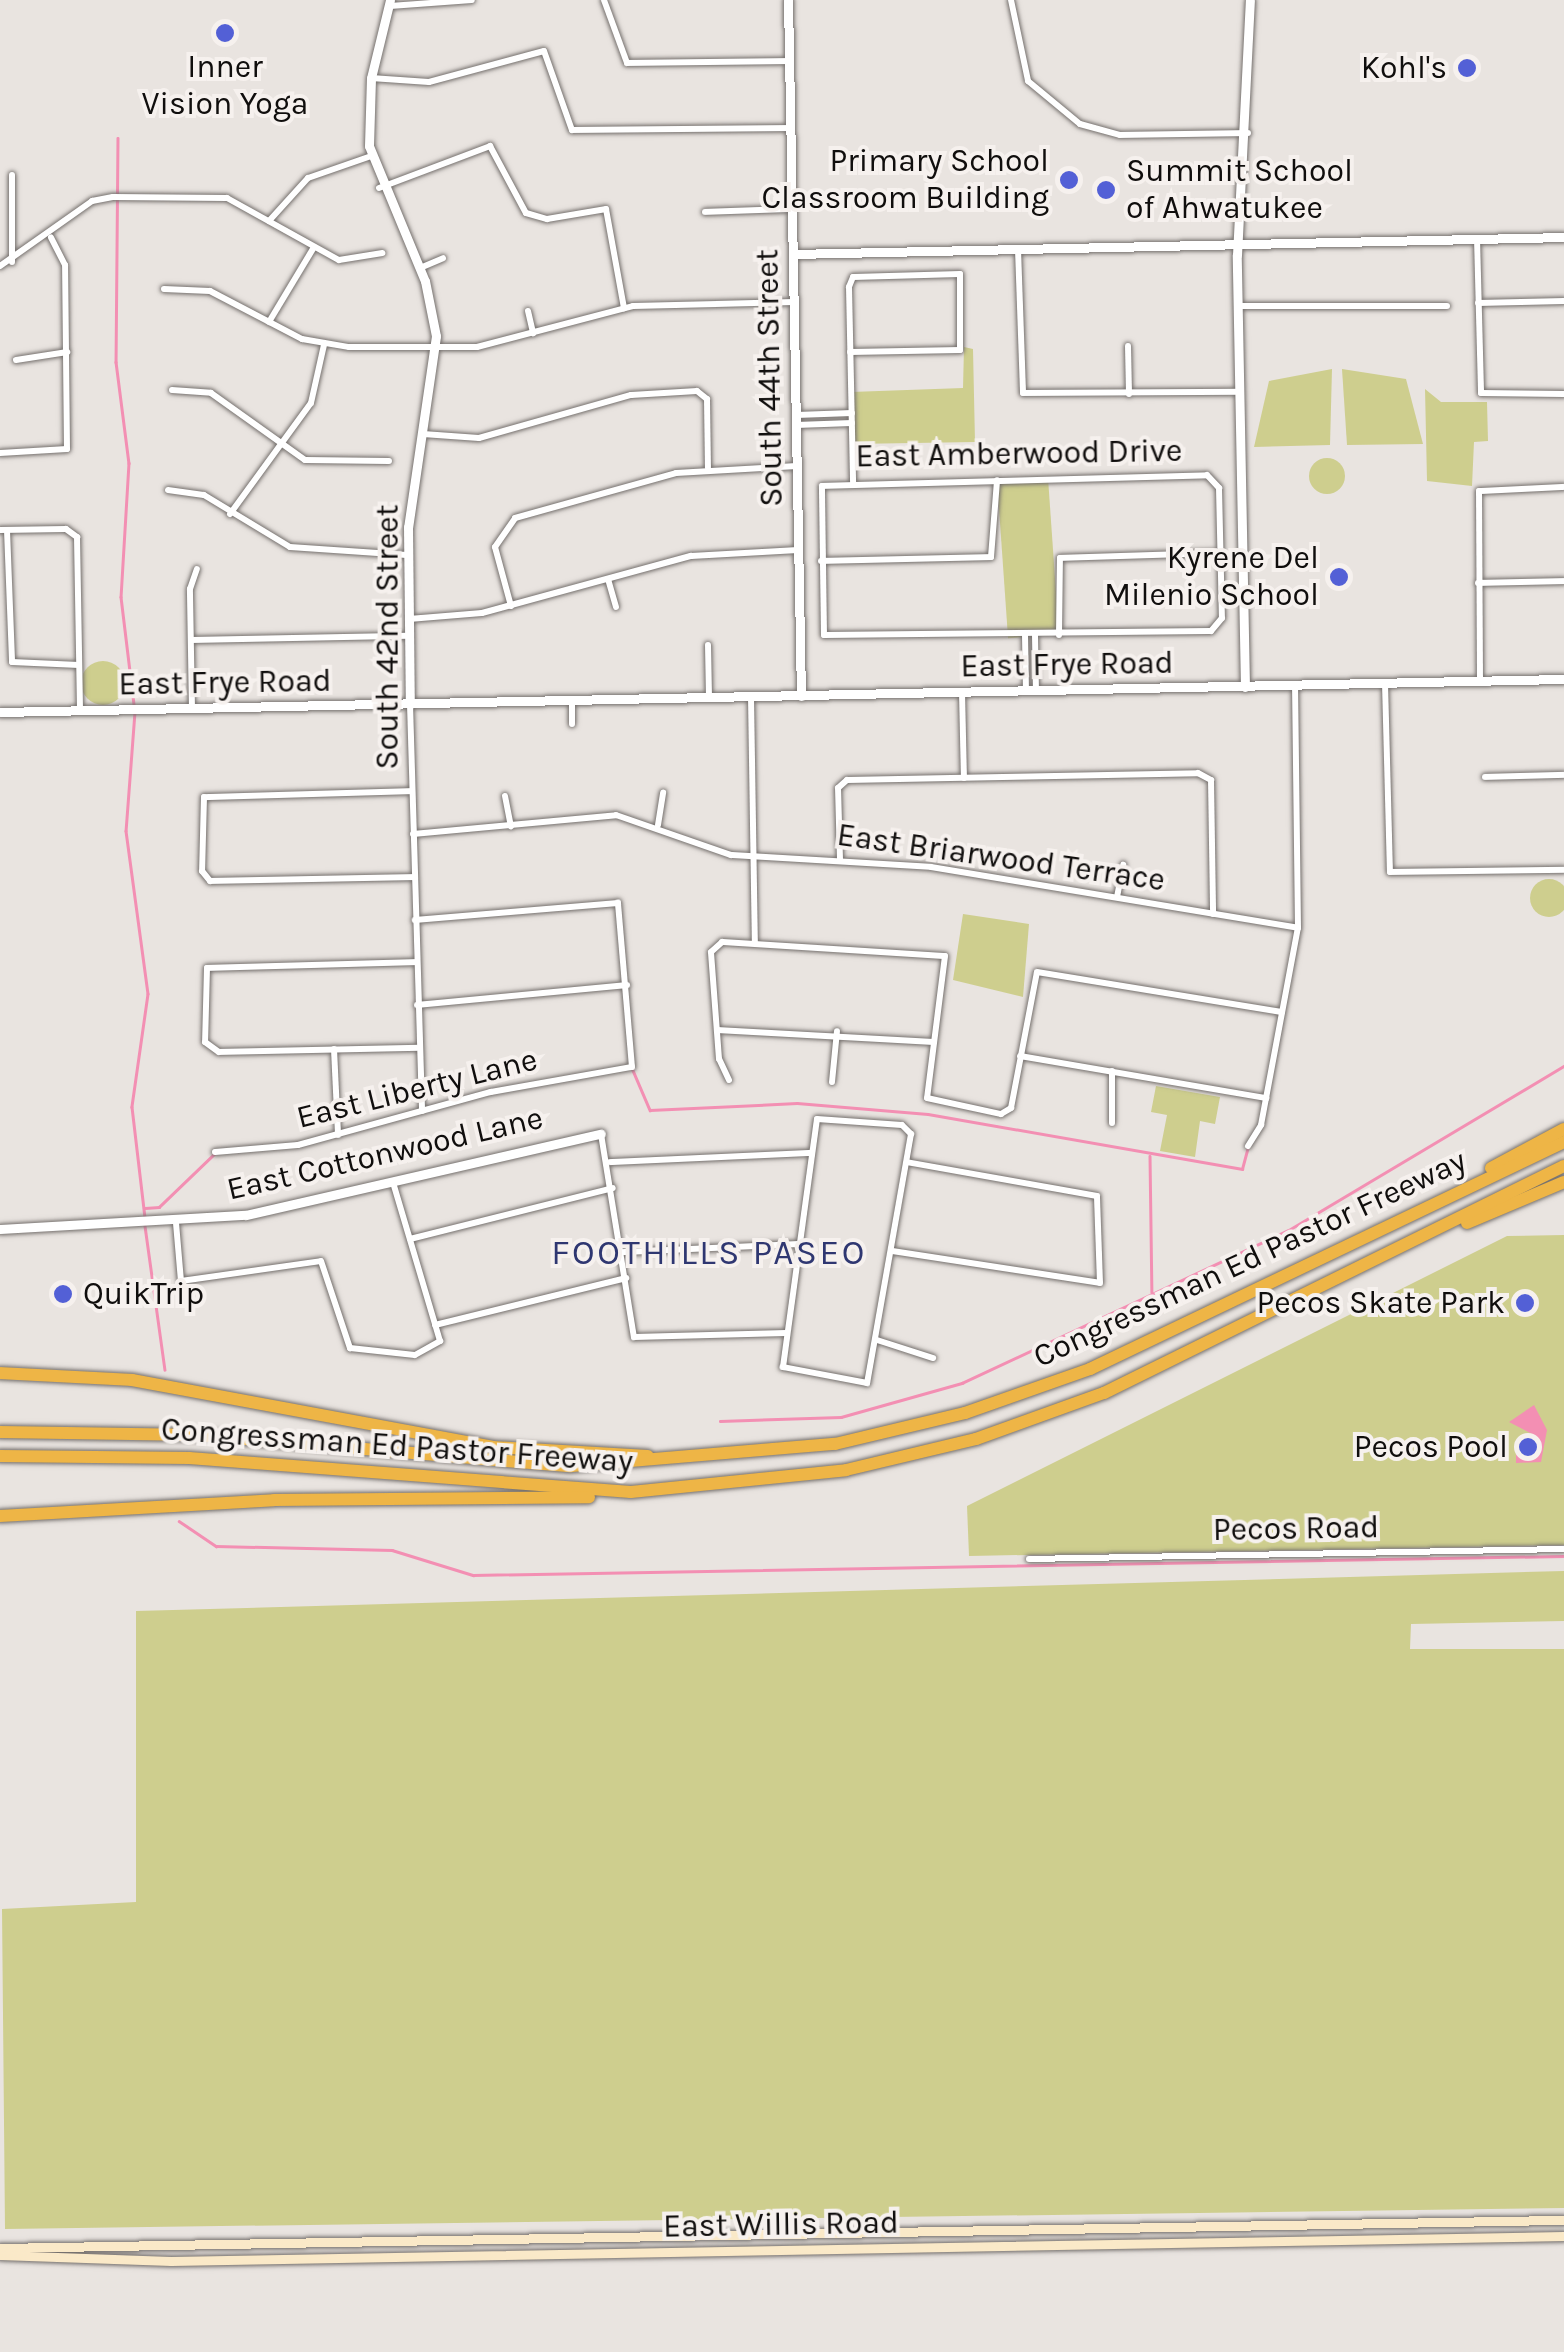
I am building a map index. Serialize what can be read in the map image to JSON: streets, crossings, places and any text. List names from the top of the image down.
{
  "streets": {
    "highway": ["Congressman Ed Pastor Freeway"],
    "main road": ["East Willis Road"],
    "street": [
      "South 44th Street",
      "East Amberwood Drive",
      "South 42nd Street",
      "East Frye Road",
      "East Briarwood Terrace",
      "East Liberty Lane",
      "East Cottonwood Lane",
      "Pecos Road"
    ]
  },
  "crossings": [
    ["South 44th Street", "East Frye Road"],
    ["South 42nd Street", "East Frye Road"],
    ["South 42nd Street", "East Briarwood Terrace"],
    ["South 42nd Street", "East Liberty Lane"]
  ],
  "districts": ["FOOTHILLS PASEO"],
  "places": [
    "Inner Vision Yoga",
    "Kohl's",
    "Primary School Classroom Building",
    "Summit School of Ahwatukee",
    "Kyrene Del Milenio School",
    "QuikTrip",
    "Pecos Skate Park",
    "Pecos Pool"
  ]
}
